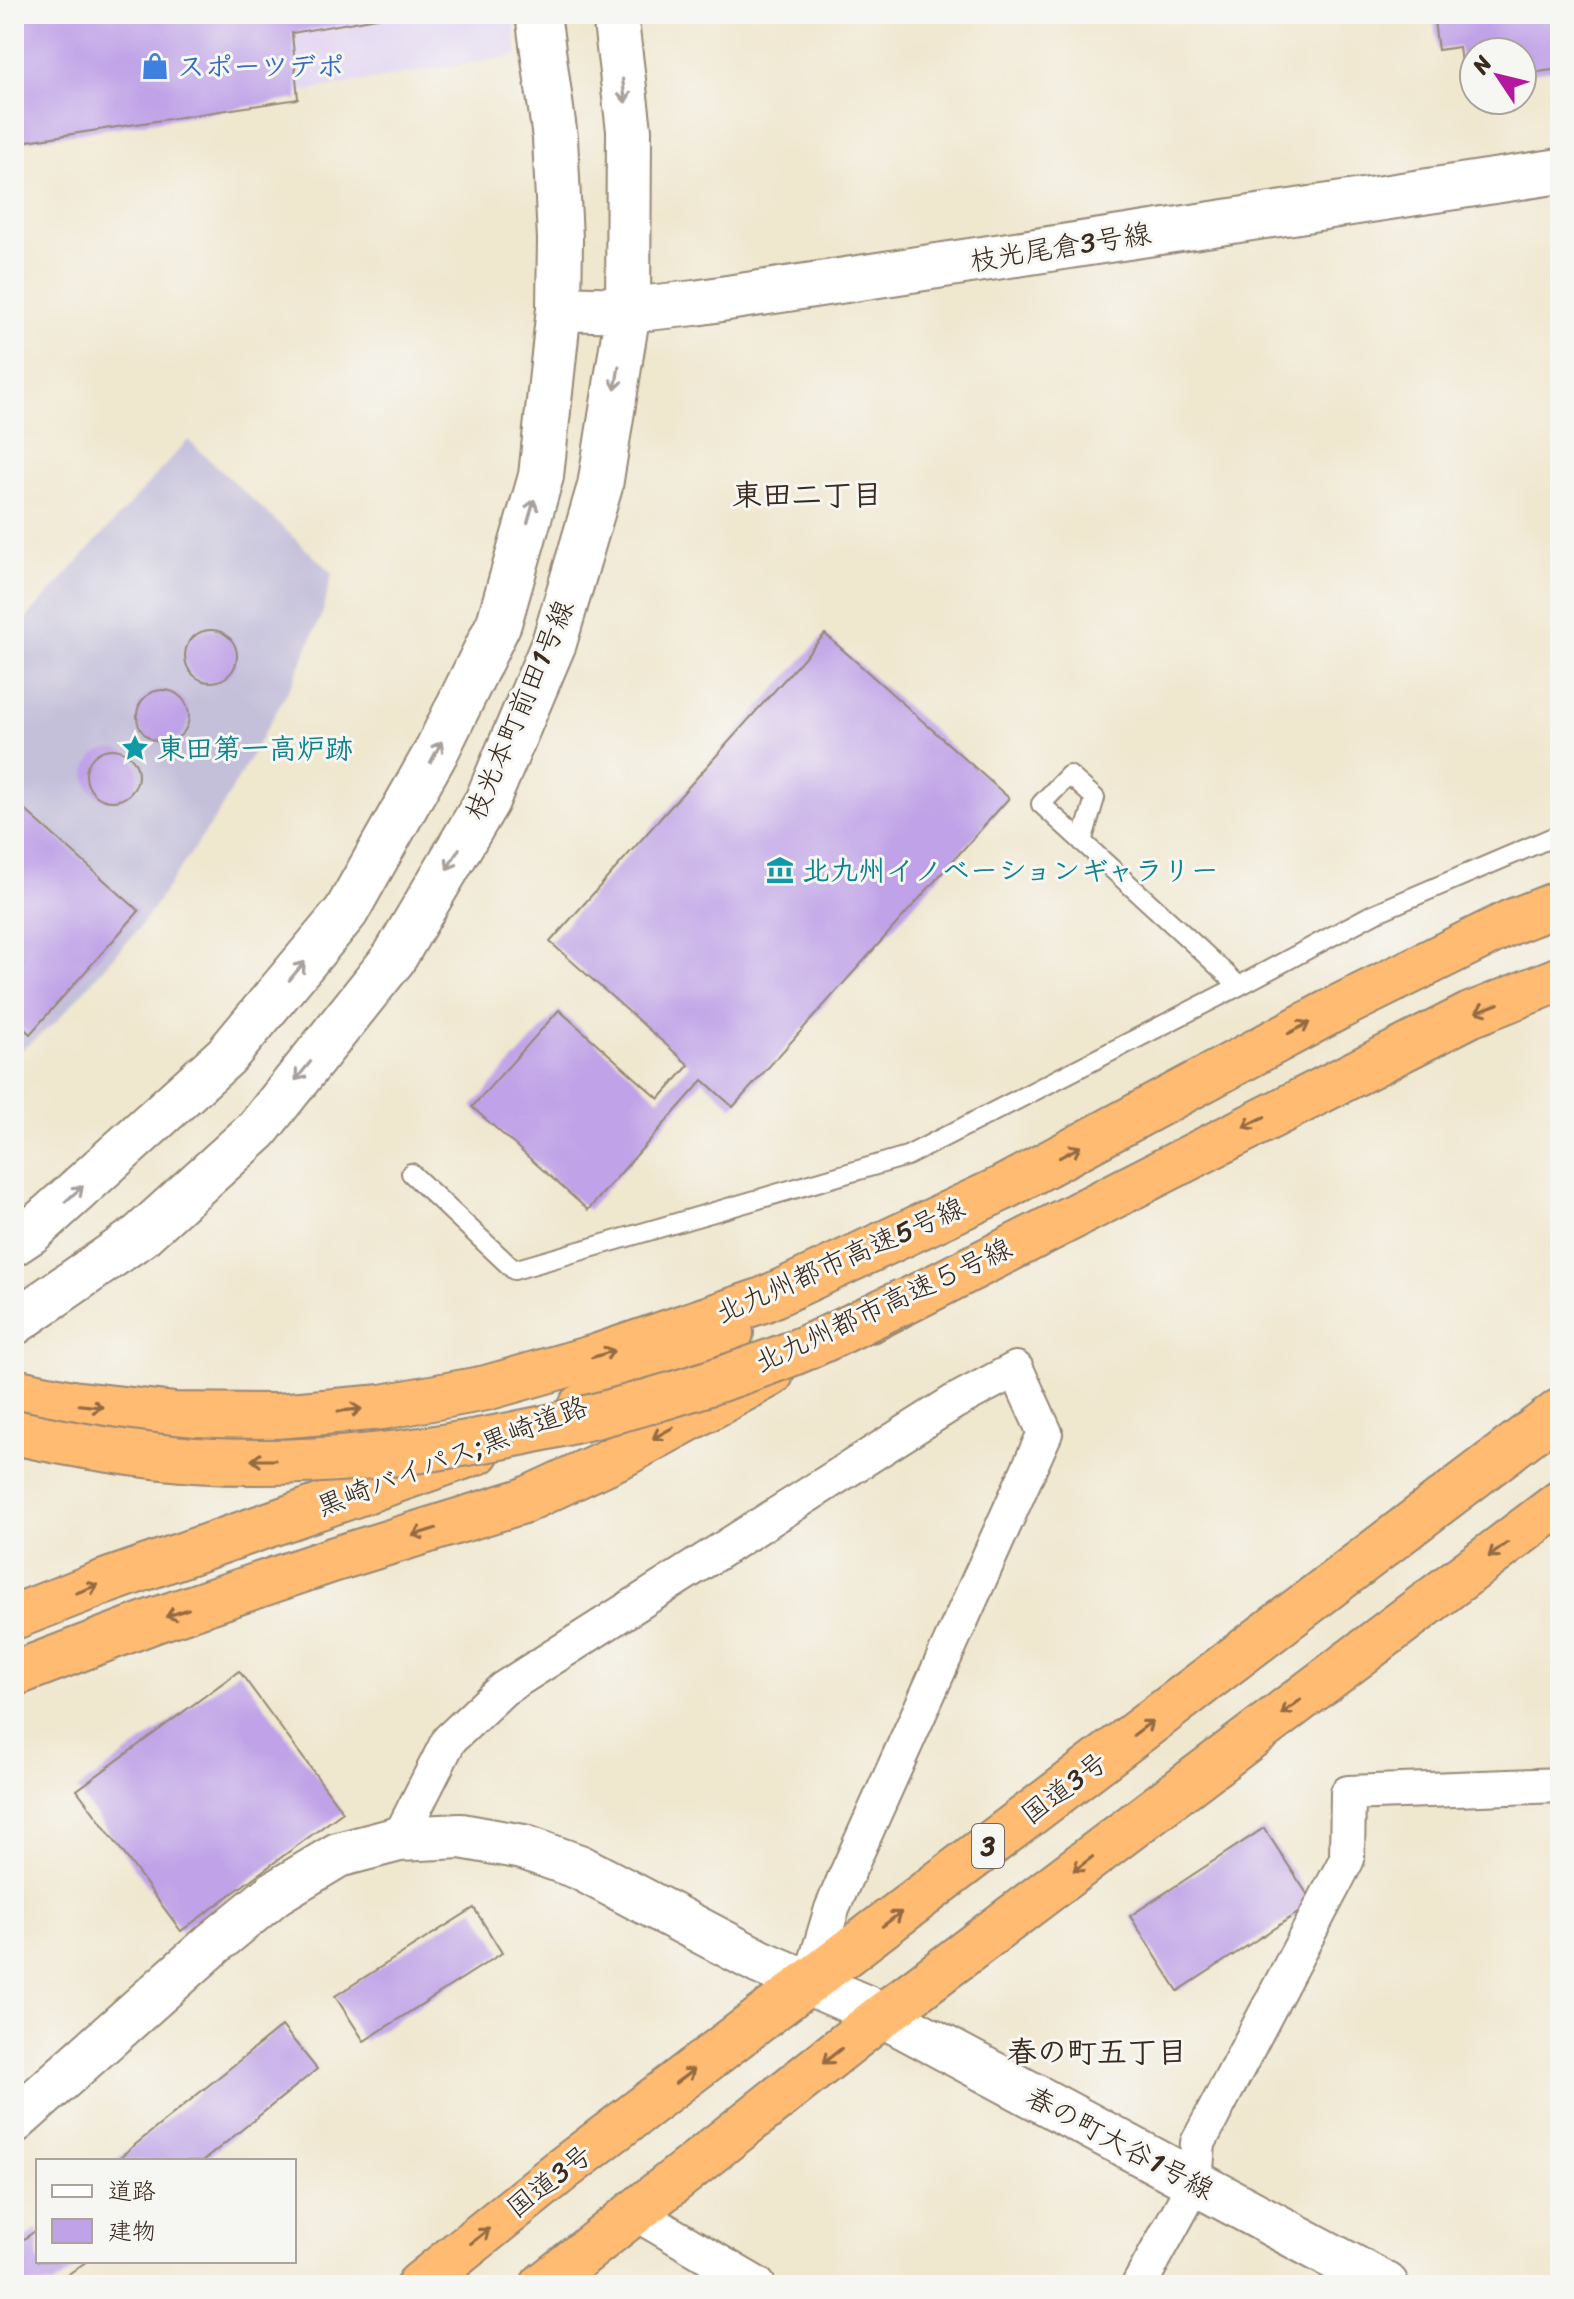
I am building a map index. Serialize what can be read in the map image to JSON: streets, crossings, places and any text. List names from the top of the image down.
{
  "streets": {
    "highway": [
      "北九州都市高速5号線",
      "北九州都市高速５号線",
      "黒崎バイパス;黒崎道路",
      "国道3号",
      "3"
    ],
    "street": ["枝光尾倉3号線", "枝光本町前田1号線", "春の町大谷1号線"]
  },
  "crossings": [
    ["枝光尾倉3号線", "枝光本町前田1号線"],
    ["北九州都市高速5号線", "黒崎バイパス;黒崎道路"],
    ["北九州都市高速５号線", "黒崎バイパス;黒崎道路"],
    ["国道3号", "春の町大谷1号線"]
  ],
  "one_way": ["北九州都市高速5号線", "北九州都市高速５号線"],
  "districts": ["東田二丁目", "春の町五丁目"],
  "places": {
    "shop": ["スポーツデポ"],
    "place": ["東田第一高炉跡"],
    "museum": ["北九州イノベーションギャラリー"]
  },
  "legend": ["道路", "建物"],
  "north": "top left"
}
